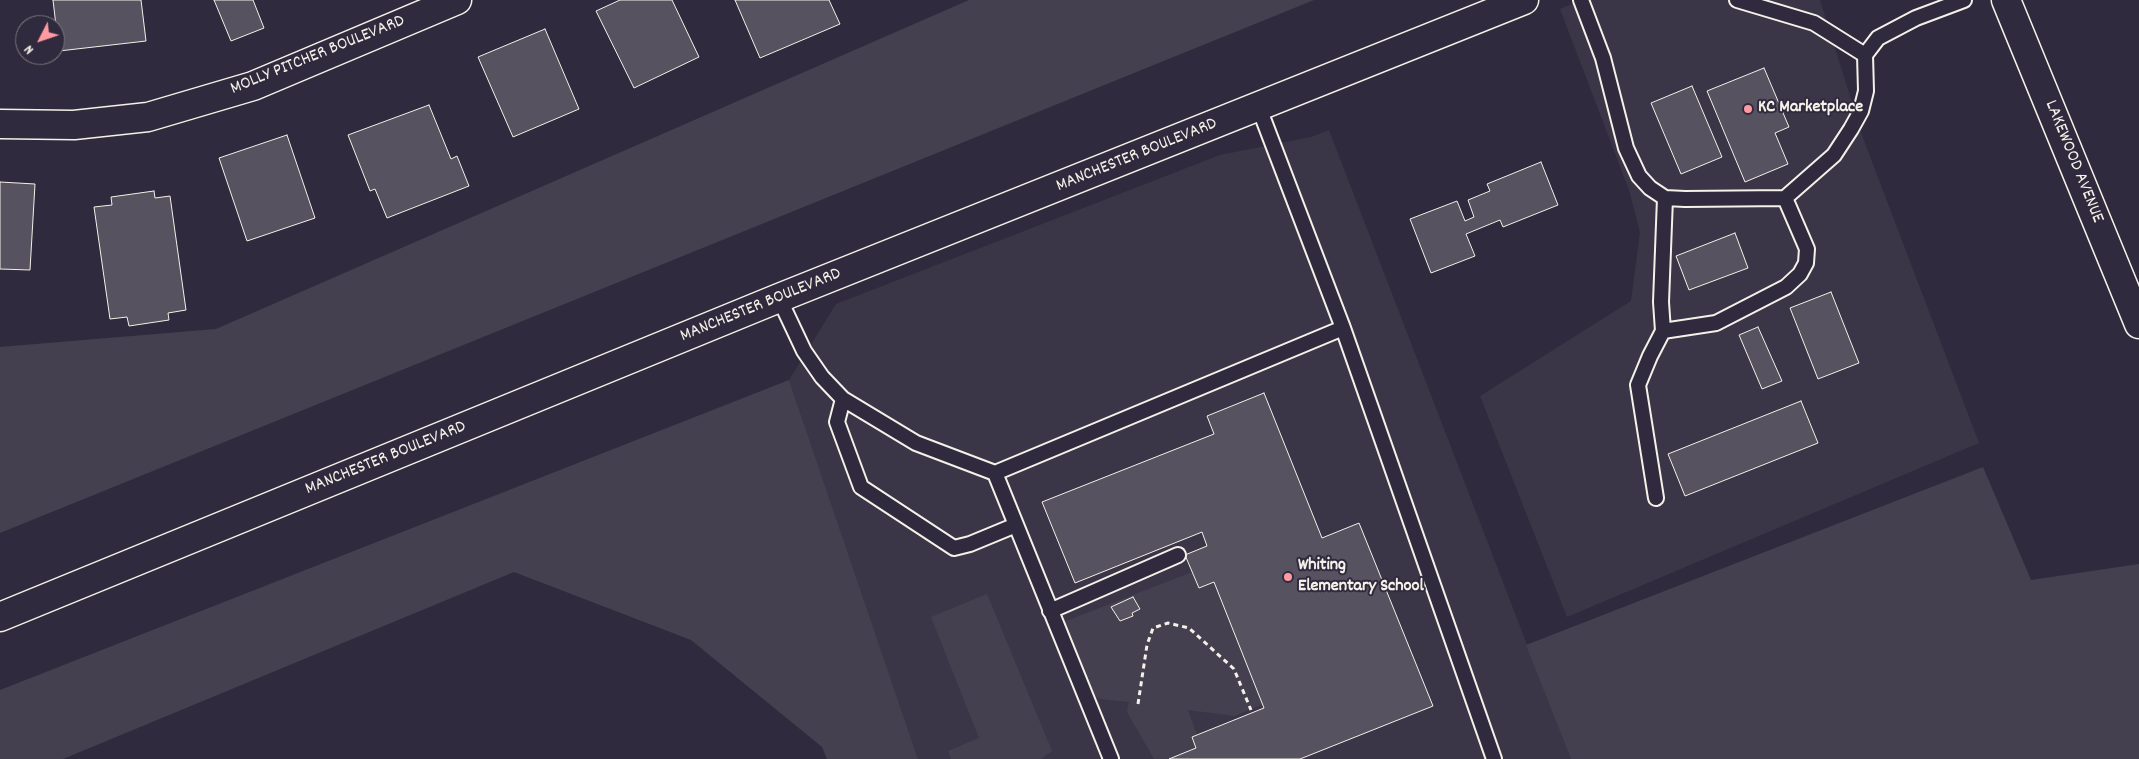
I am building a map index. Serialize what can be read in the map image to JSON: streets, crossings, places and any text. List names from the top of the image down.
{
  "streets": {
    "street": ["MOLLY PITCHER BOULEVARD", "MANCHESTER BOULEVARD", "LAKEWOOD AVENUE"]
  },
  "places": ["KC Marketplace", "Whiting Elementary School"],
  "north": "bottom left"
}
